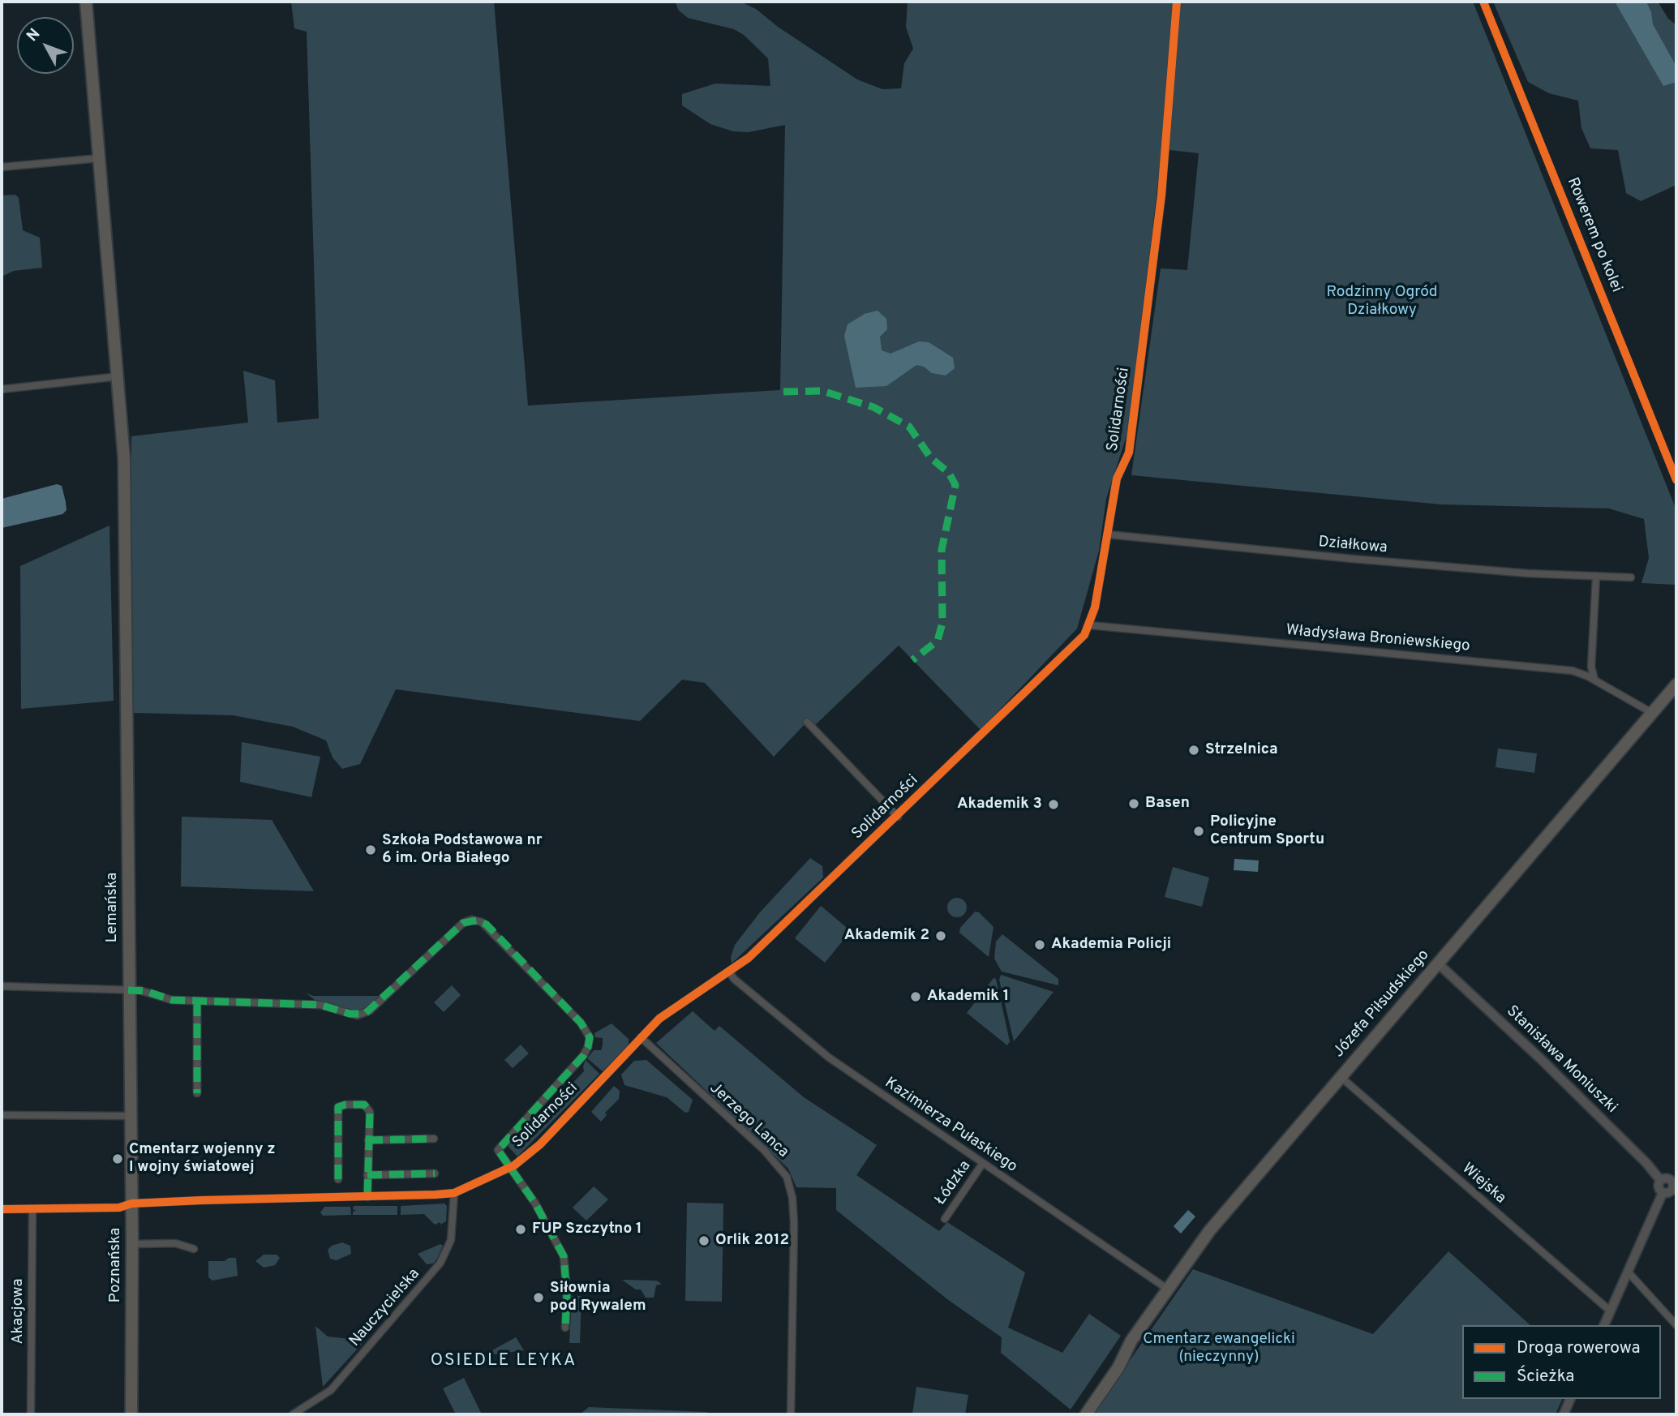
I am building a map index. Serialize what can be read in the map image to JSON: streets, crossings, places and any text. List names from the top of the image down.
{
  "streets": {
    "main road": ["Lemańska", "Józefa Piłsudskiego", "Poznańska"],
    "street": [
      "Solidarności",
      "Działkowa",
      "Władysława Broniewskiego",
      "Stanisława Moniuszki",
      "Jerzego Lanca",
      "Kazimierza Pułaskiego",
      "Łódzka",
      "Wiejska",
      "Nauczycielska",
      "Akacjowa"
    ],
    "cycle path": ["Rowerem po kolei"]
  },
  "crossings": [
    ["Solidarności", "Działkowa"],
    ["Solidarności", "Władysława Broniewskiego"],
    ["Solidarności", "Jerzego Lanca"],
    ["Solidarności", "Kazimierza Pułaskiego"],
    ["Solidarności", "Poznańska"],
    ["Solidarności", "Nauczycielska"],
    ["Solidarności", "Akacjowa"],
    ["Władysława Broniewskiego", "Józefa Piłsudskiego"],
    ["Lemańska", "Poznańska"],
    ["Józefa Piłsudskiego", "Stanisława Moniuszki"],
    ["Józefa Piłsudskiego", "Kazimierza Pułaskiego"],
    ["Józefa Piłsudskiego", "Wiejska"],
    ["Kazimierza Pułaskiego", "Łódzka"]
  ],
  "districts": ["OSIEDLE LEYKA"],
  "parks": ["Rodzinny Ogród Działkowy", "Cmentarz ewangelicki (nieczynny)"],
  "places": [
    "Strzelnica",
    "Basen",
    "Akademik 3",
    "Policyjne Centrum Sportu",
    "Szkoła Podstawowa nr 6 im. Orła Białego",
    "Akademik 2",
    "Akademia Policji",
    "Akademik 1",
    "Cmentarz wojenny z I wojny światowej",
    "FUP Szczytno 1",
    "Orlik 2012",
    "Siłownia pod Rywalem"
  ],
  "legend": ["Droga rowerowa", "Ścieżka"],
  "north": "top left"
}
